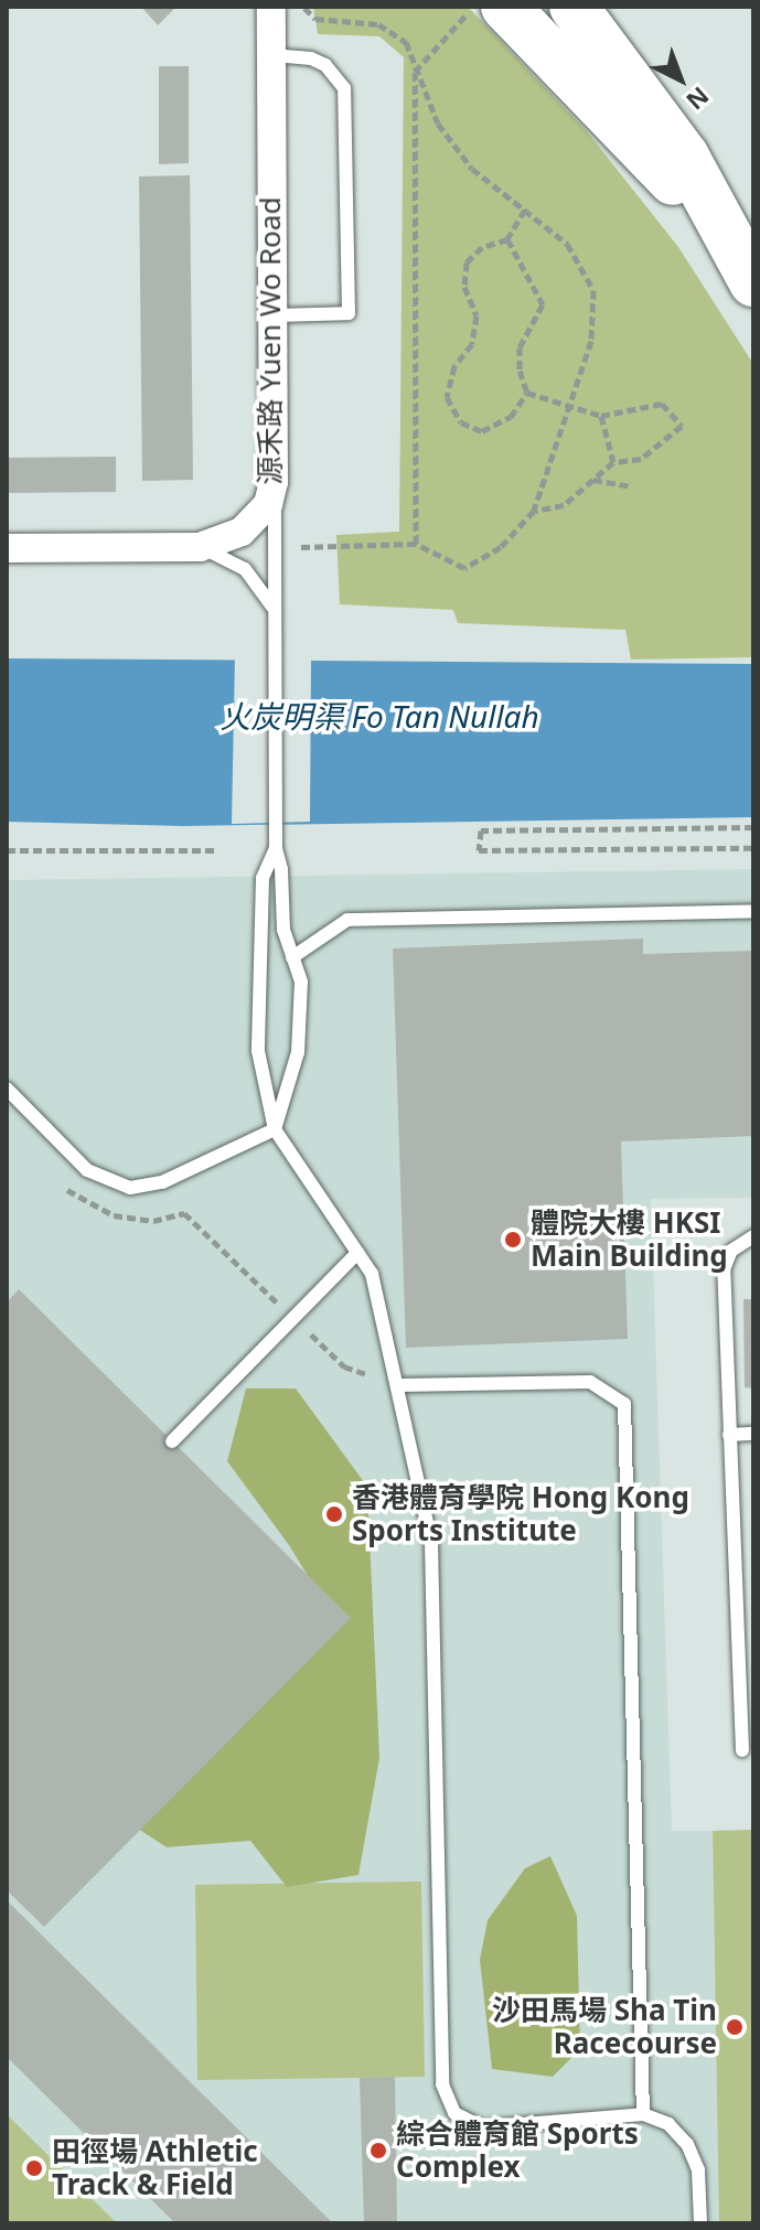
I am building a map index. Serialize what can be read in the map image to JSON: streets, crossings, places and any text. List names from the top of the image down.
{
  "streets": {
    "street": ["源禾路 Yuen Wo Road"]
  },
  "water": ["火炭明渠 Fo Tan Nullah"],
  "places": [
    "體院大樓 HKSI Main Building",
    "香港體育學院 Hong Kong Sports Institute",
    "沙田馬場 Sha Tin Racecourse",
    "綜合體育館 Sports Complex",
    "田徑場 Athletic Track & Field"
  ],
  "north": "bottom right"
}
